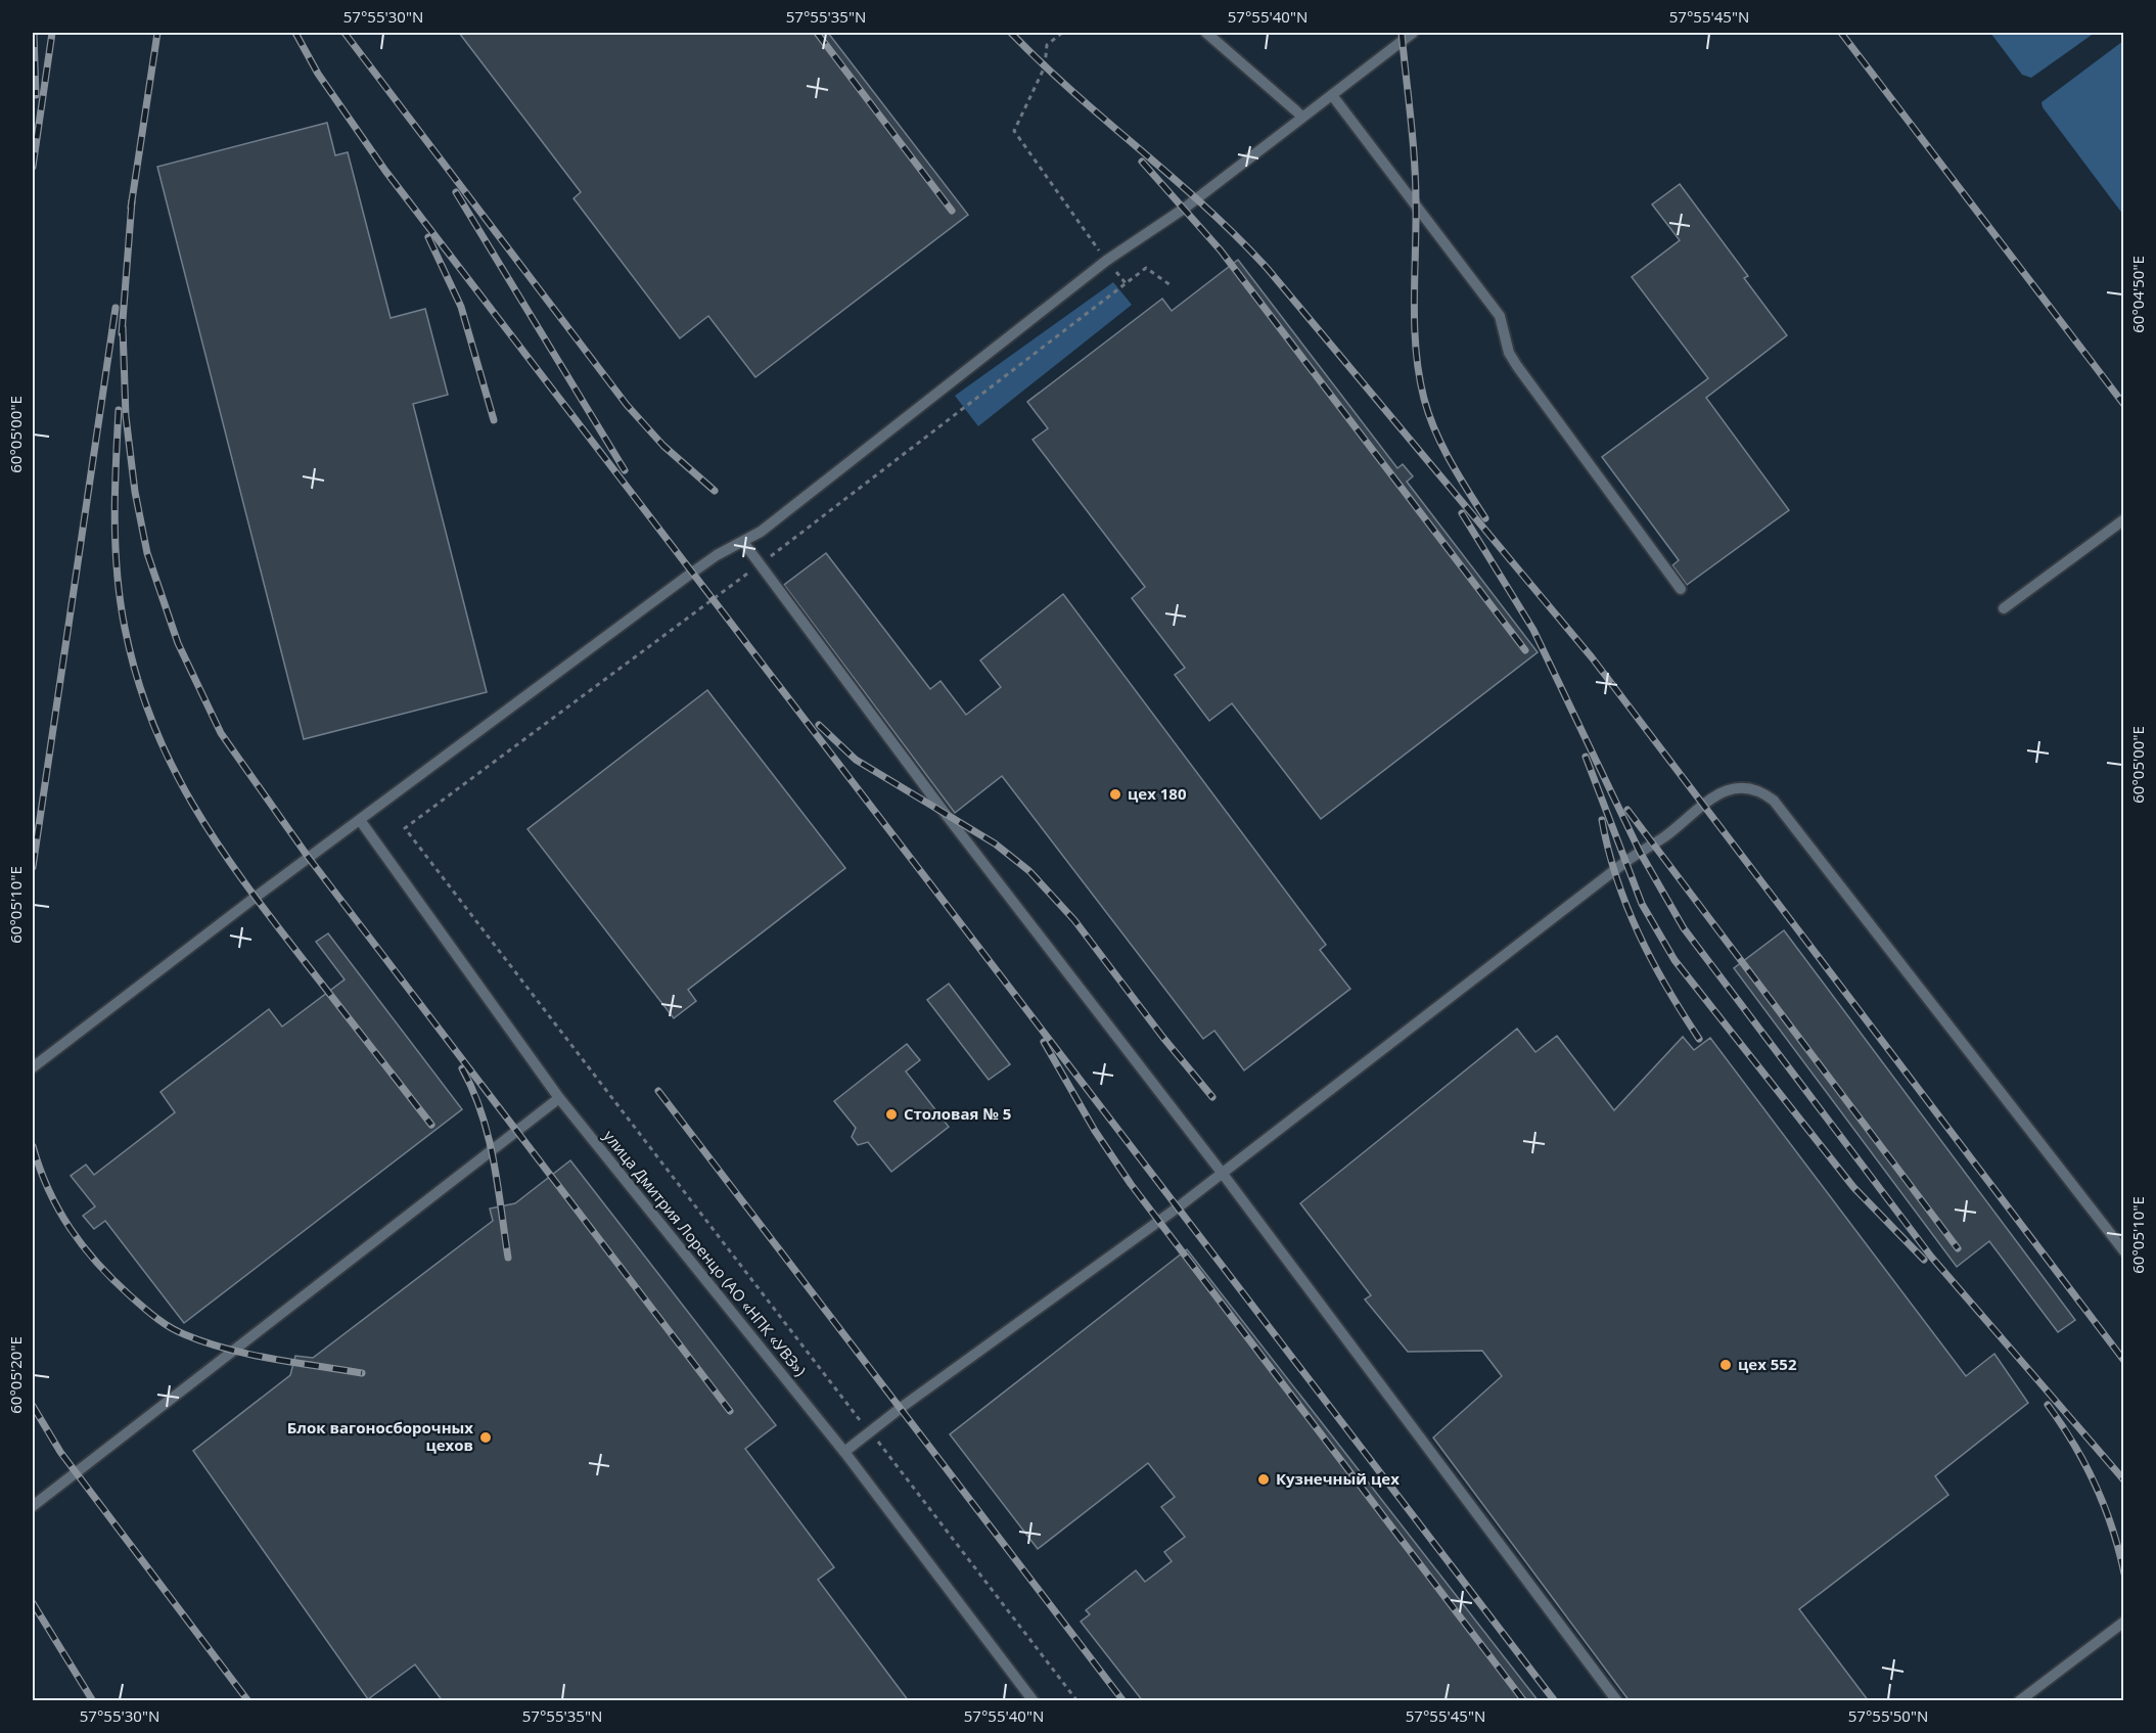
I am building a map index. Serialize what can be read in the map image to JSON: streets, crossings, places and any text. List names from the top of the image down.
{
  "streets": {
    "lane": ["улица Дмитрия Лоренцо (АО «НПК «УВЗ»)"]
  },
  "places": [
    "цех 180",
    "Столовая № 5",
    "цех 552",
    "Блок вагоносборочных цехов",
    "Кузнечный цех"
  ],
  "coordinates": [
    "57°55'30\"N",
    "57°55'35\"N",
    "57°55'40\"N",
    "57°55'45\"N",
    "60°04'50\"E",
    "60°05'00\"E",
    "60°05'10\"E",
    "60°05'20\"E",
    "57°55'50\"N"
  ]
}
